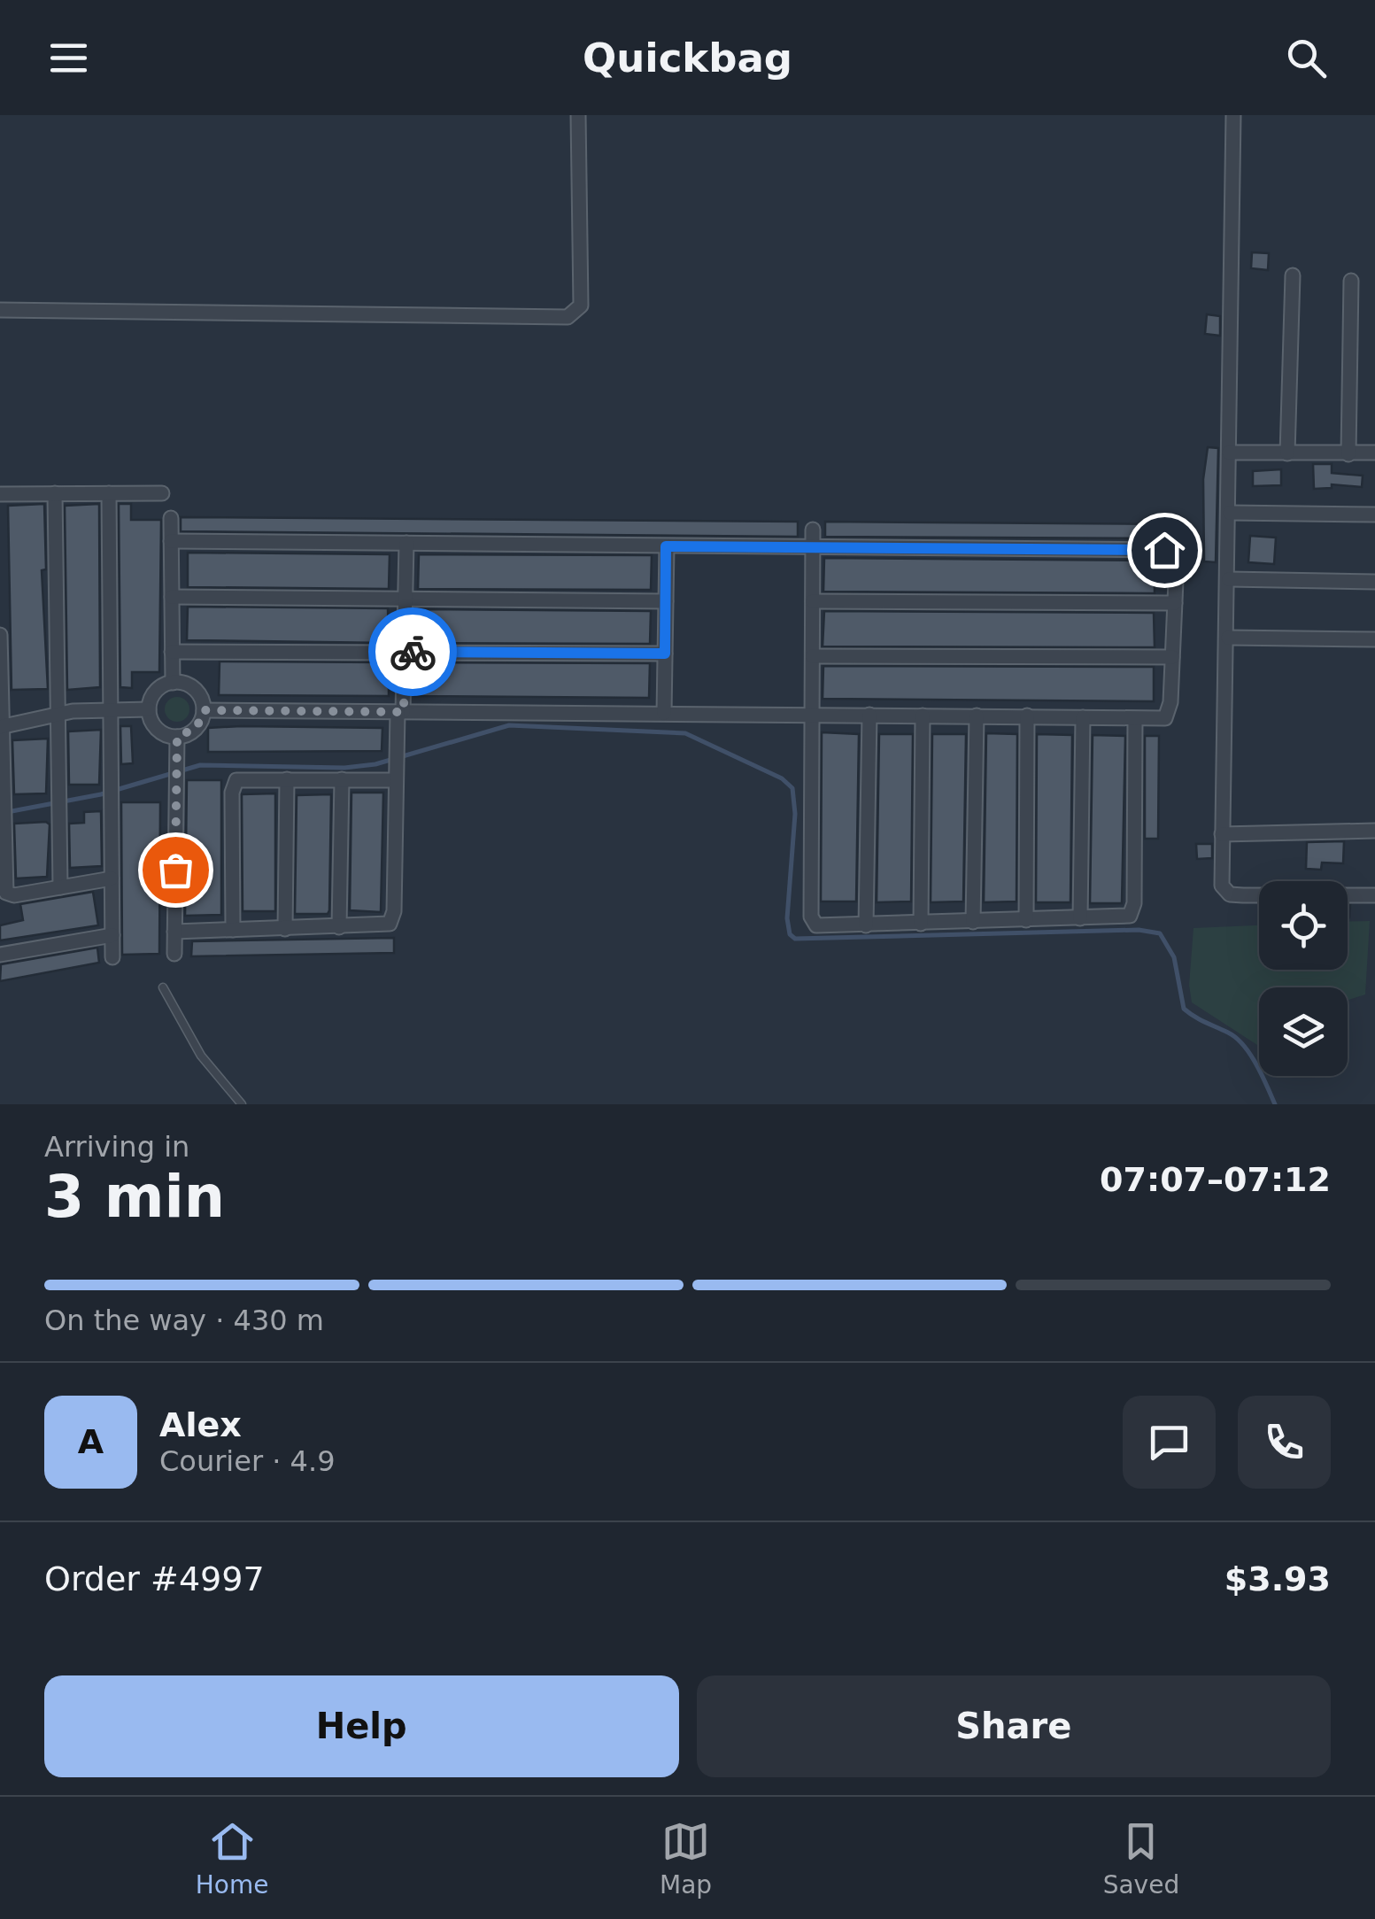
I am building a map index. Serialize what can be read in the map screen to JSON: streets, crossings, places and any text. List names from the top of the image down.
{
  "page": {
    "header": "Quickbag",
    "heading": ["3 min", "Arriving in", "07:07–07:12"],
    "panel": [
      "Alex",
      "Courier · 4.9",
      "Order #4997",
      "$3.93"
    ],
    "bar": "On the way · 430 m",
    "round": "A",
    "buttons": ["Help", "Share"],
    "tabs": ["Home", "Map", "Saved"]
  }
}
